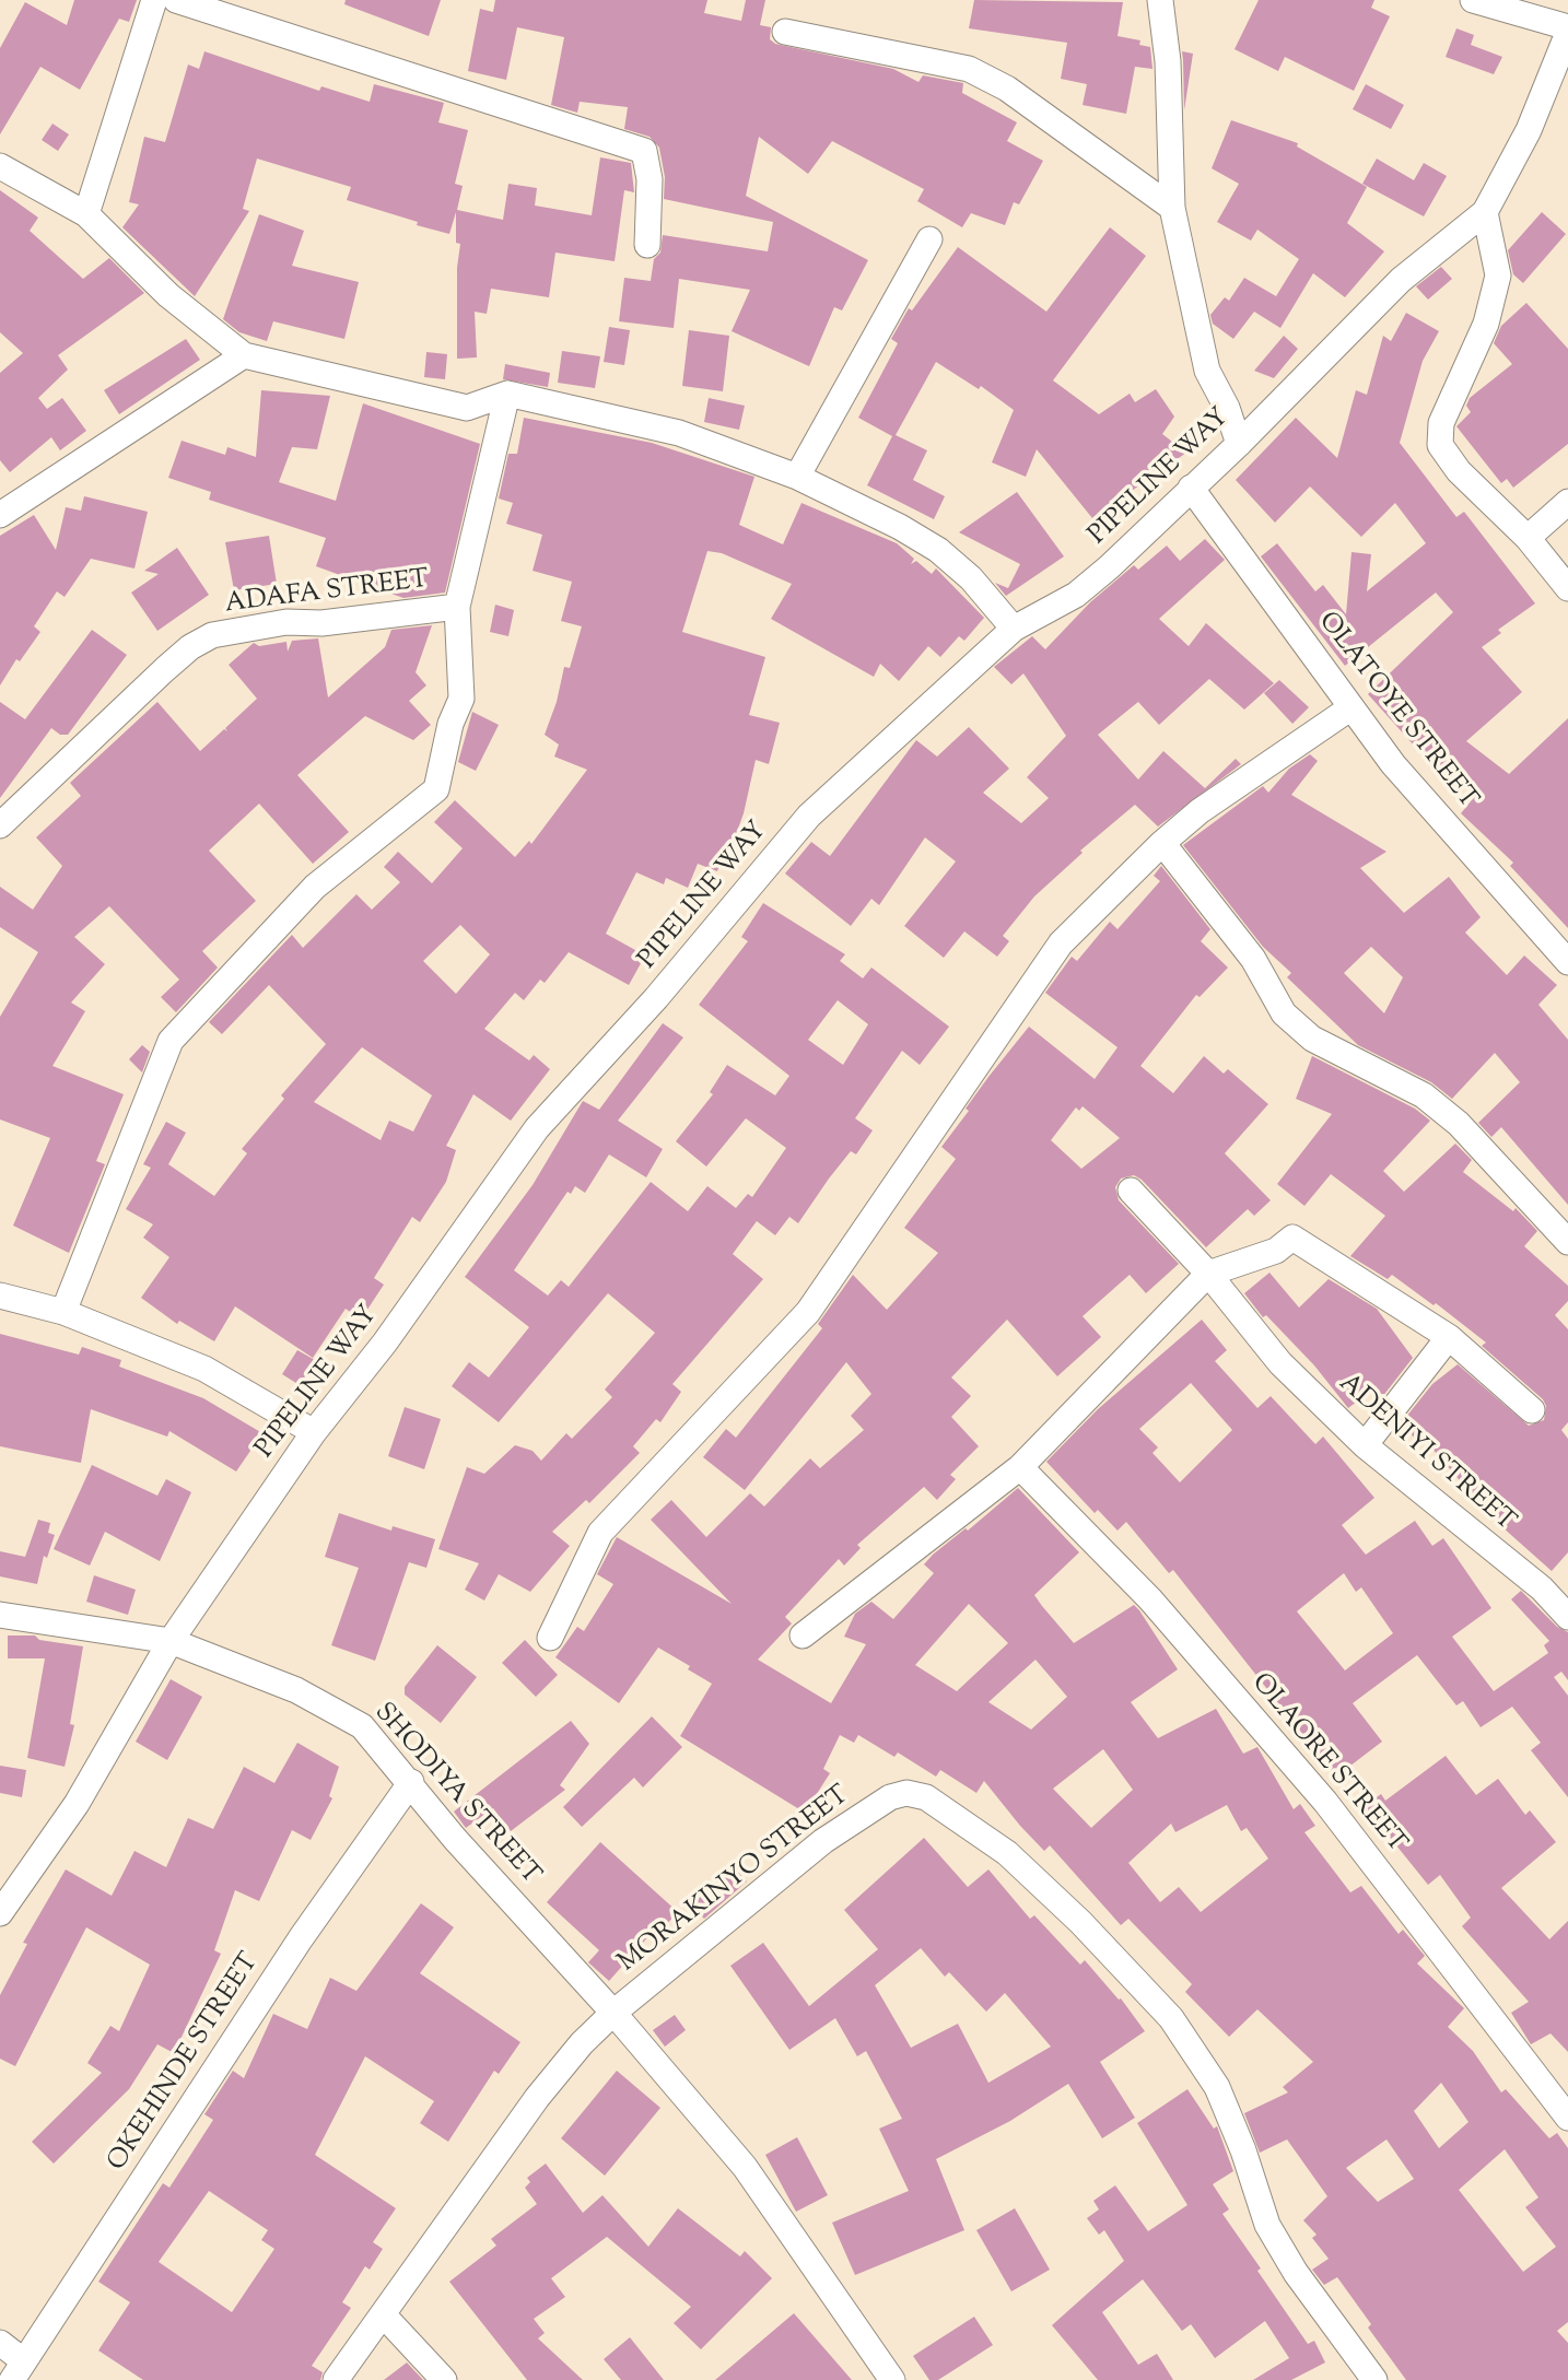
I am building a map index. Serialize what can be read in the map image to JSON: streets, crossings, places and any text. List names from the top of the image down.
{
  "streets": {
    "street": [
      "PIPELINE WAY",
      "ADAFA STREET",
      "OLATOYE STREET",
      "ADENIYI STREET",
      "OLAORE STREET",
      "SHODIYA STREET",
      "MORAKINYO STREET",
      "OKEHINDE STREET"
    ]
  },
  "crossings": [
    ["PIPELINE WAY", "OLATOYE STREET"],
    ["PIPELINE WAY", "SHODIYA STREET"],
    ["SHODIYA STREET", "MORAKINYO STREET"],
    ["SHODIYA STREET", "OKEHINDE STREET"]
  ]
}
